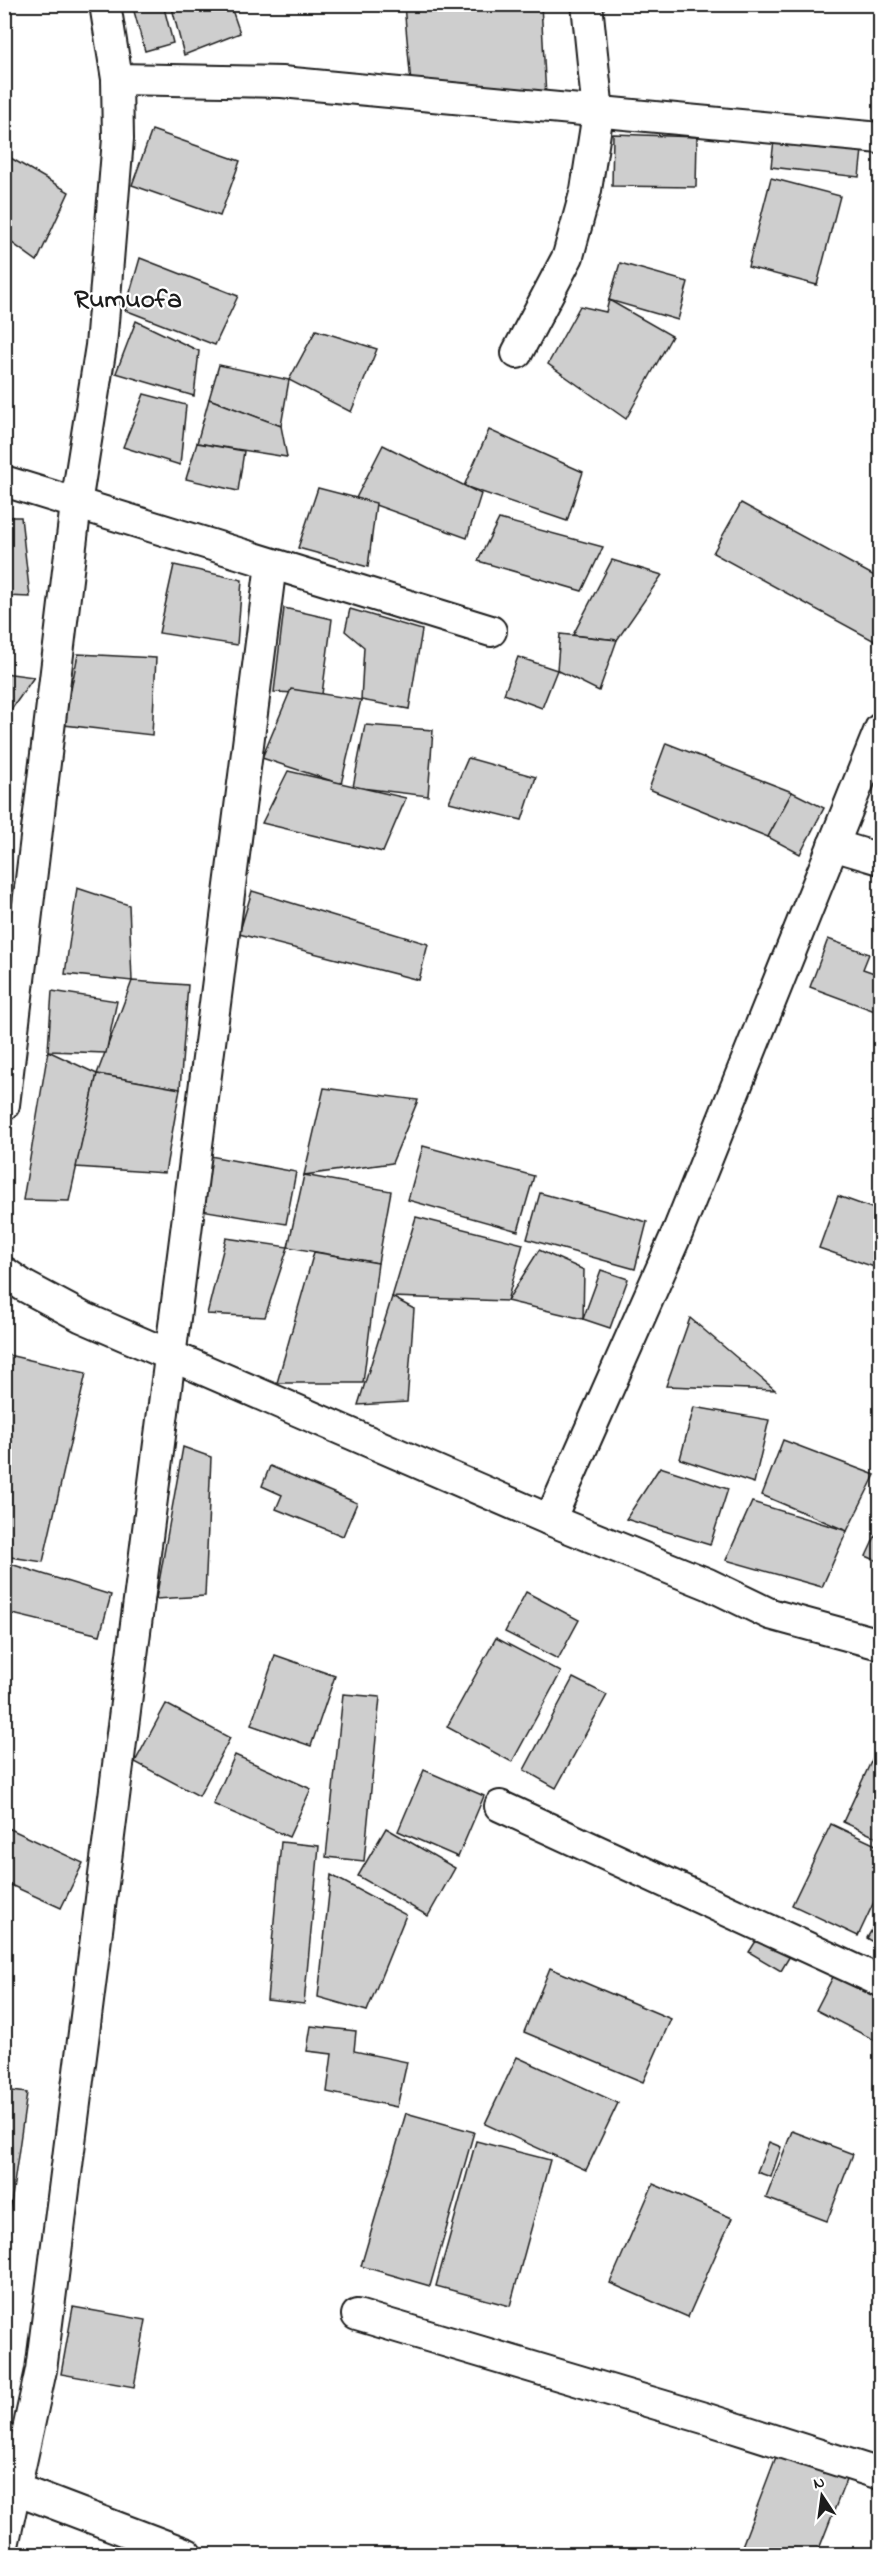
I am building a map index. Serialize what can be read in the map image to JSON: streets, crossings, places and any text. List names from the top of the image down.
{
  "districts": ["Rumuofa"],
  "north": "top"
}
